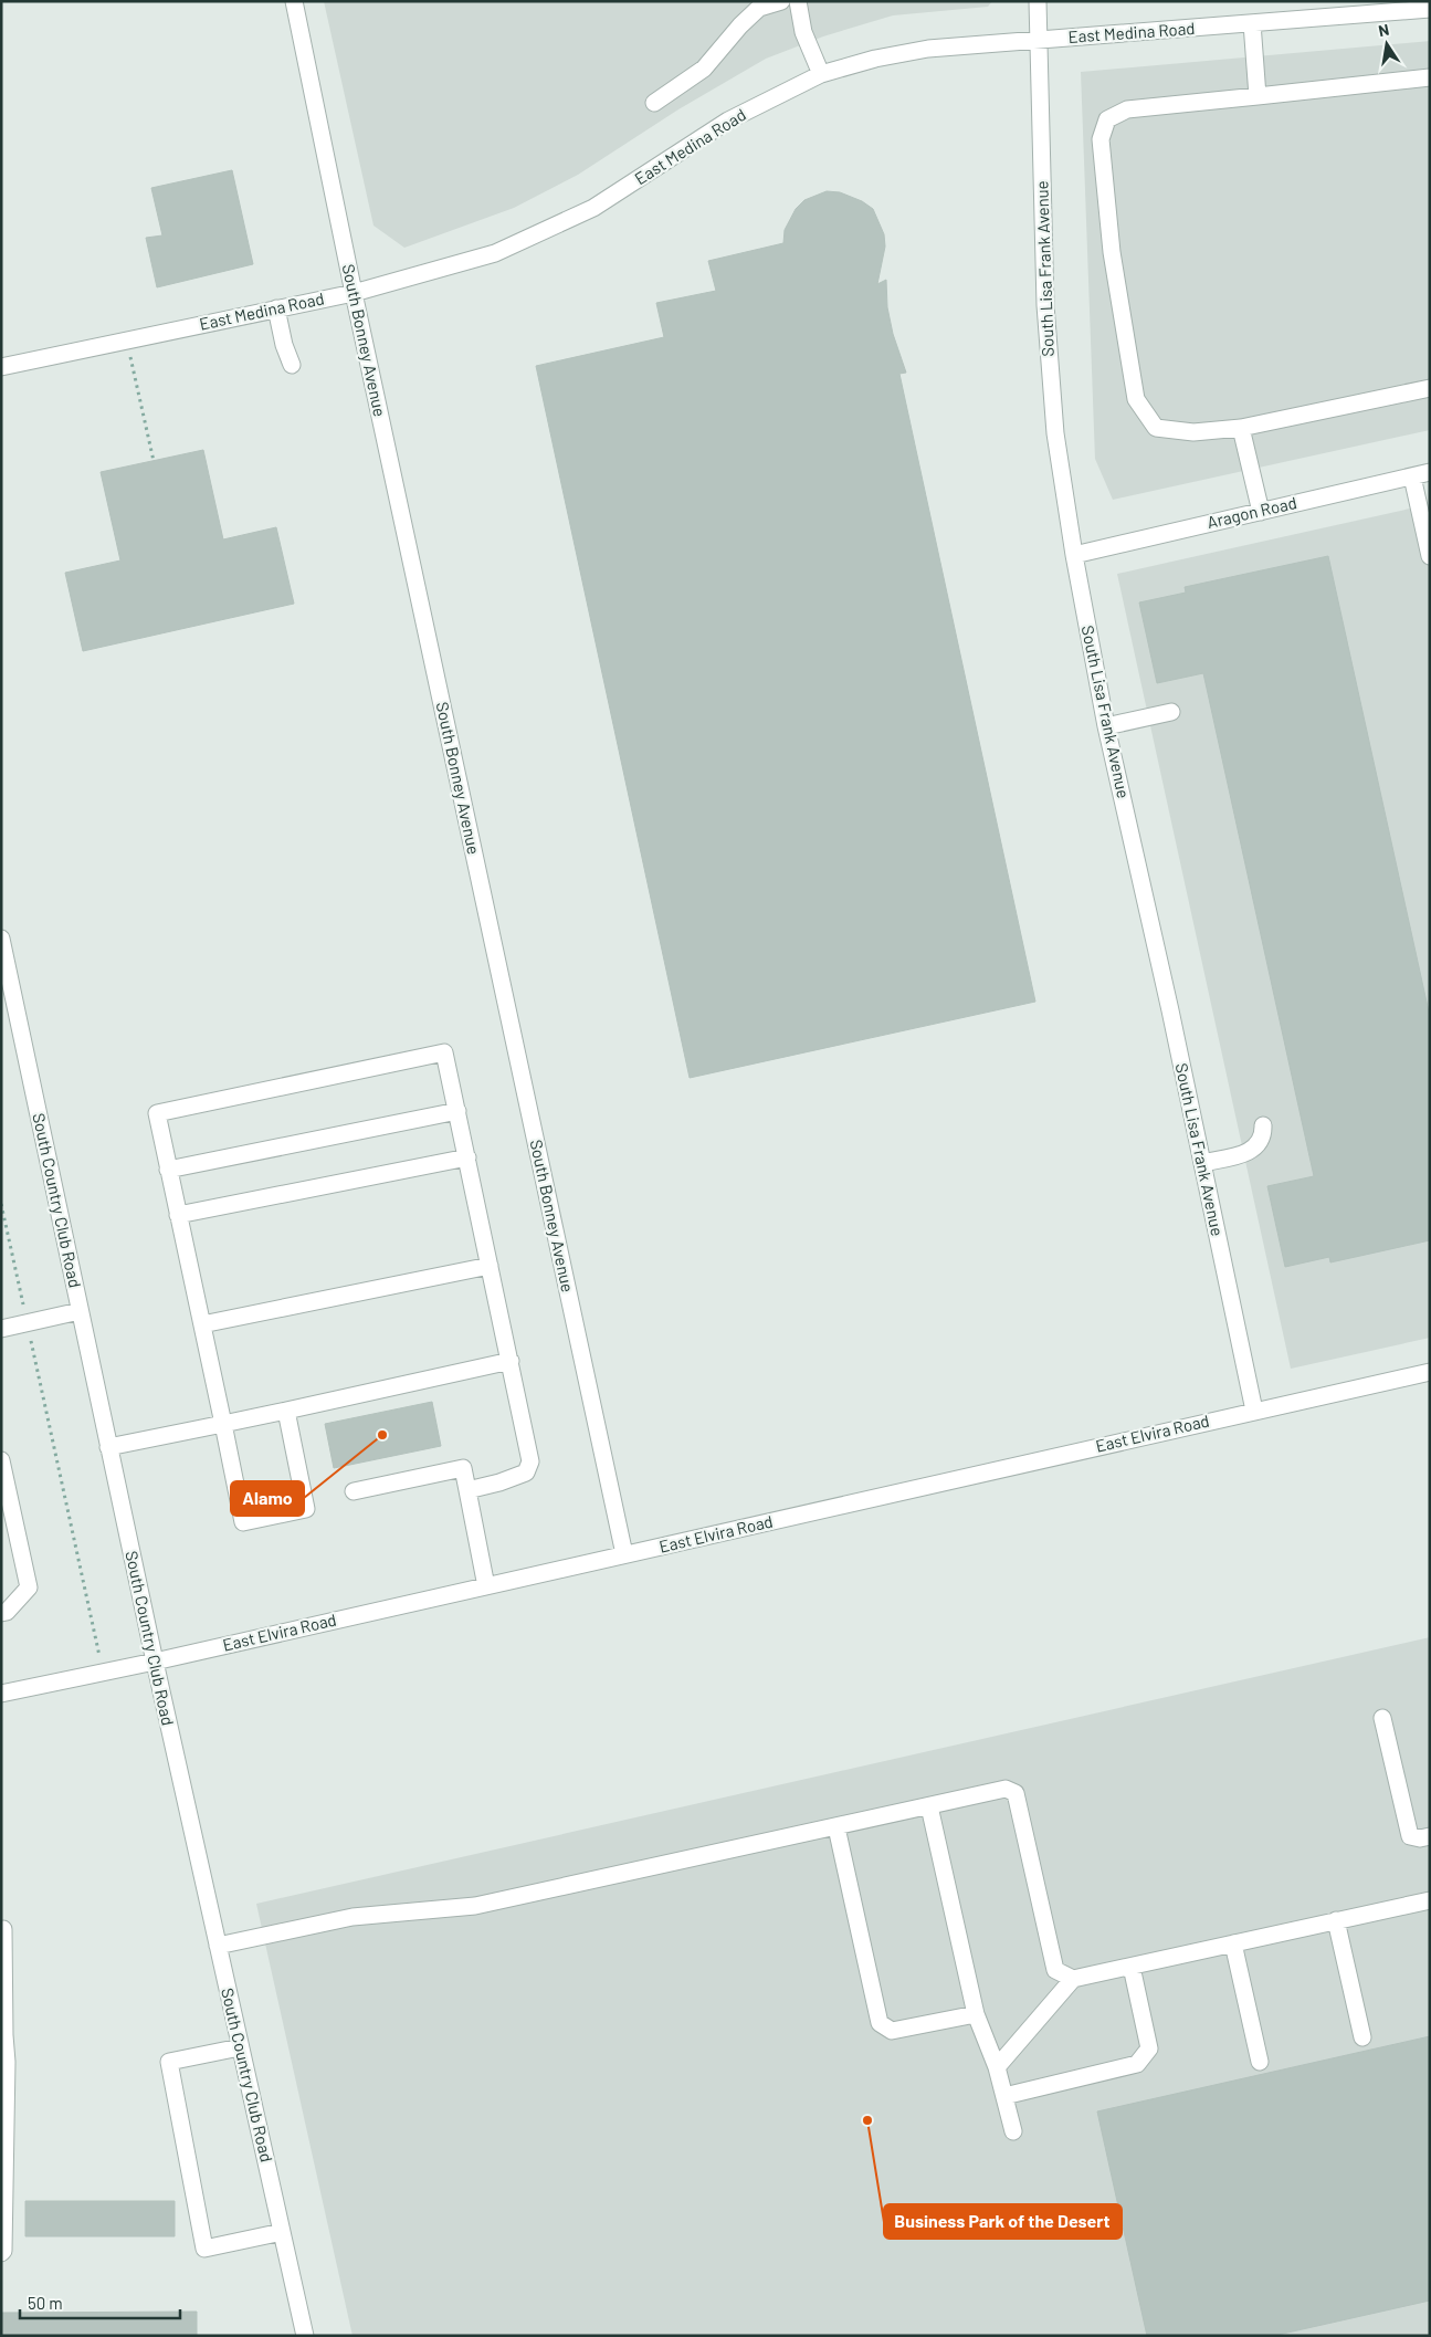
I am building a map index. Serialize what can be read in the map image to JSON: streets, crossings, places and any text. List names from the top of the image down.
{
  "streets": {
    "street": [
      "East Medina Road",
      "South Lisa Frank Avenue",
      "South Bonney Avenue",
      "Aragon Road",
      "South Country Club Road",
      "East Elvira Road"
    ]
  },
  "crossings": [
    ["East Medina Road", "South Lisa Frank Avenue"],
    ["East Medina Road", "South Bonney Avenue"],
    ["South Lisa Frank Avenue", "Aragon Road"],
    ["South Lisa Frank Avenue", "East Elvira Road"],
    ["South Bonney Avenue", "East Elvira Road"],
    ["South Country Club Road", "East Elvira Road"]
  ],
  "places": ["Alamo", "Business Park of the Desert"],
  "scale_bar": "50 m",
  "north": "top"
}
